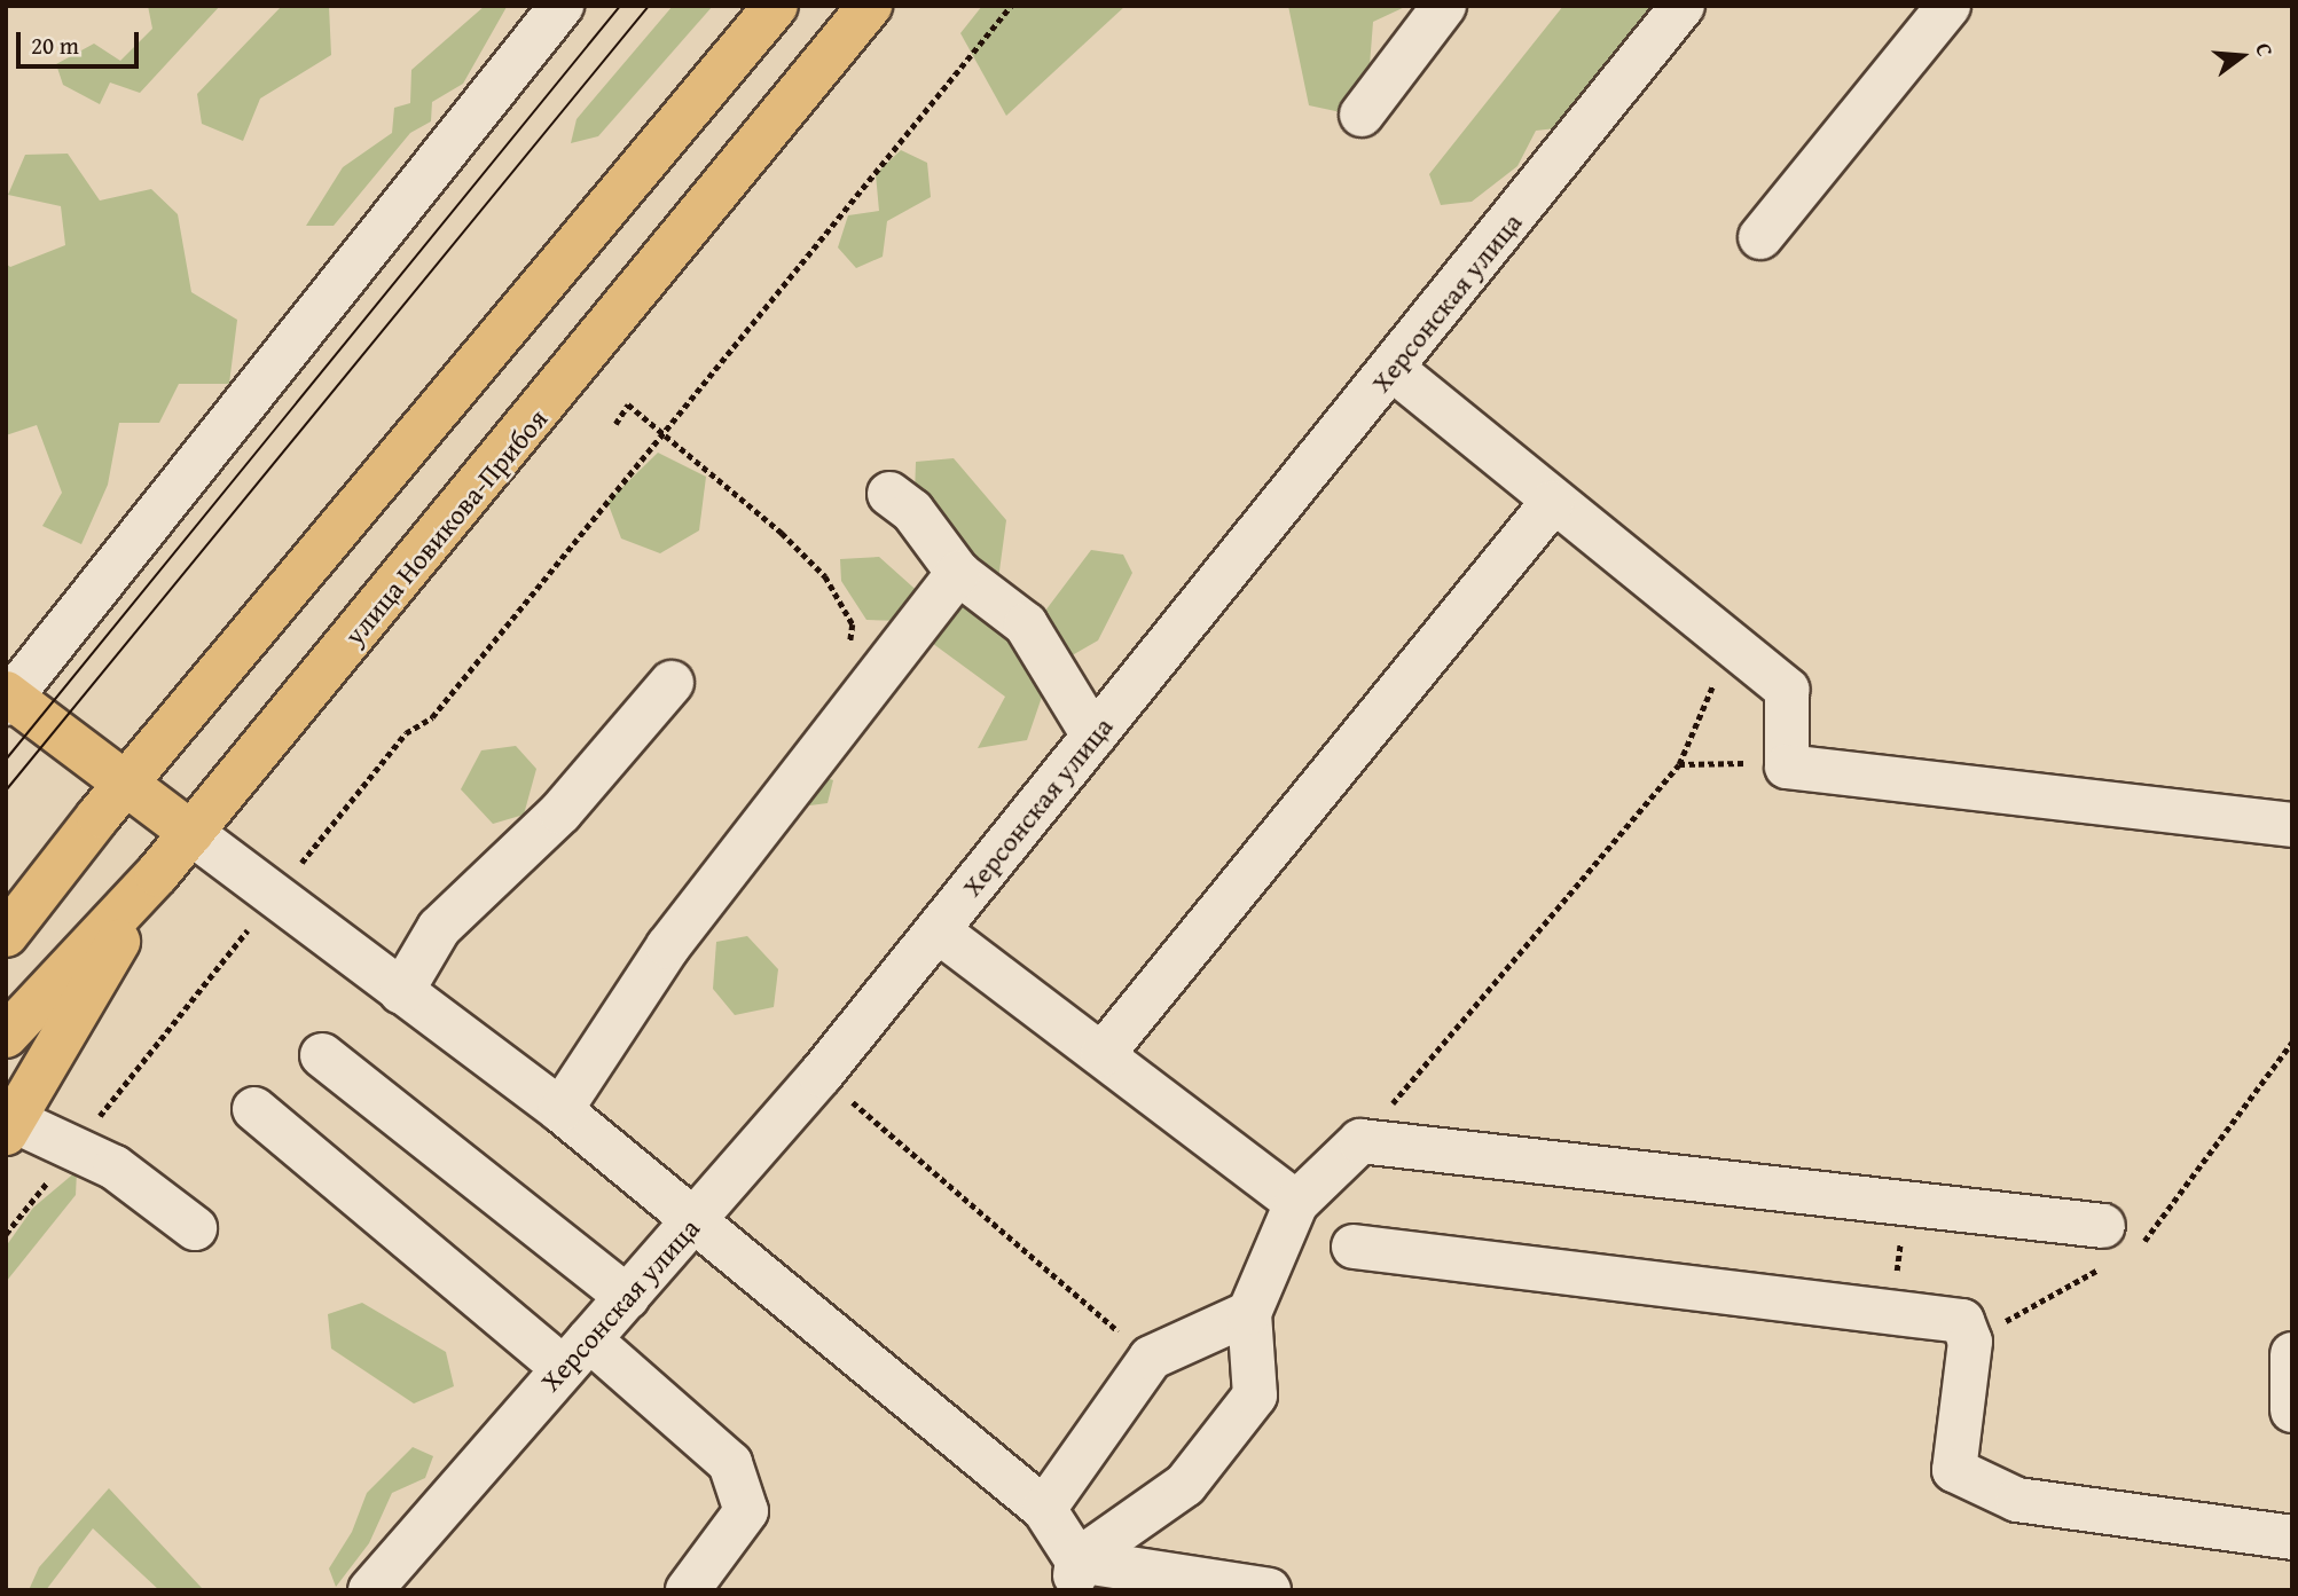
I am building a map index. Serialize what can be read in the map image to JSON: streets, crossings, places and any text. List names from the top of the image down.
{
  "streets": {
    "main road": ["улица Новикова-Прибоя"],
    "street": ["Херсонская улица"]
  },
  "scale_bar": "20 m",
  "north": "right"
}
